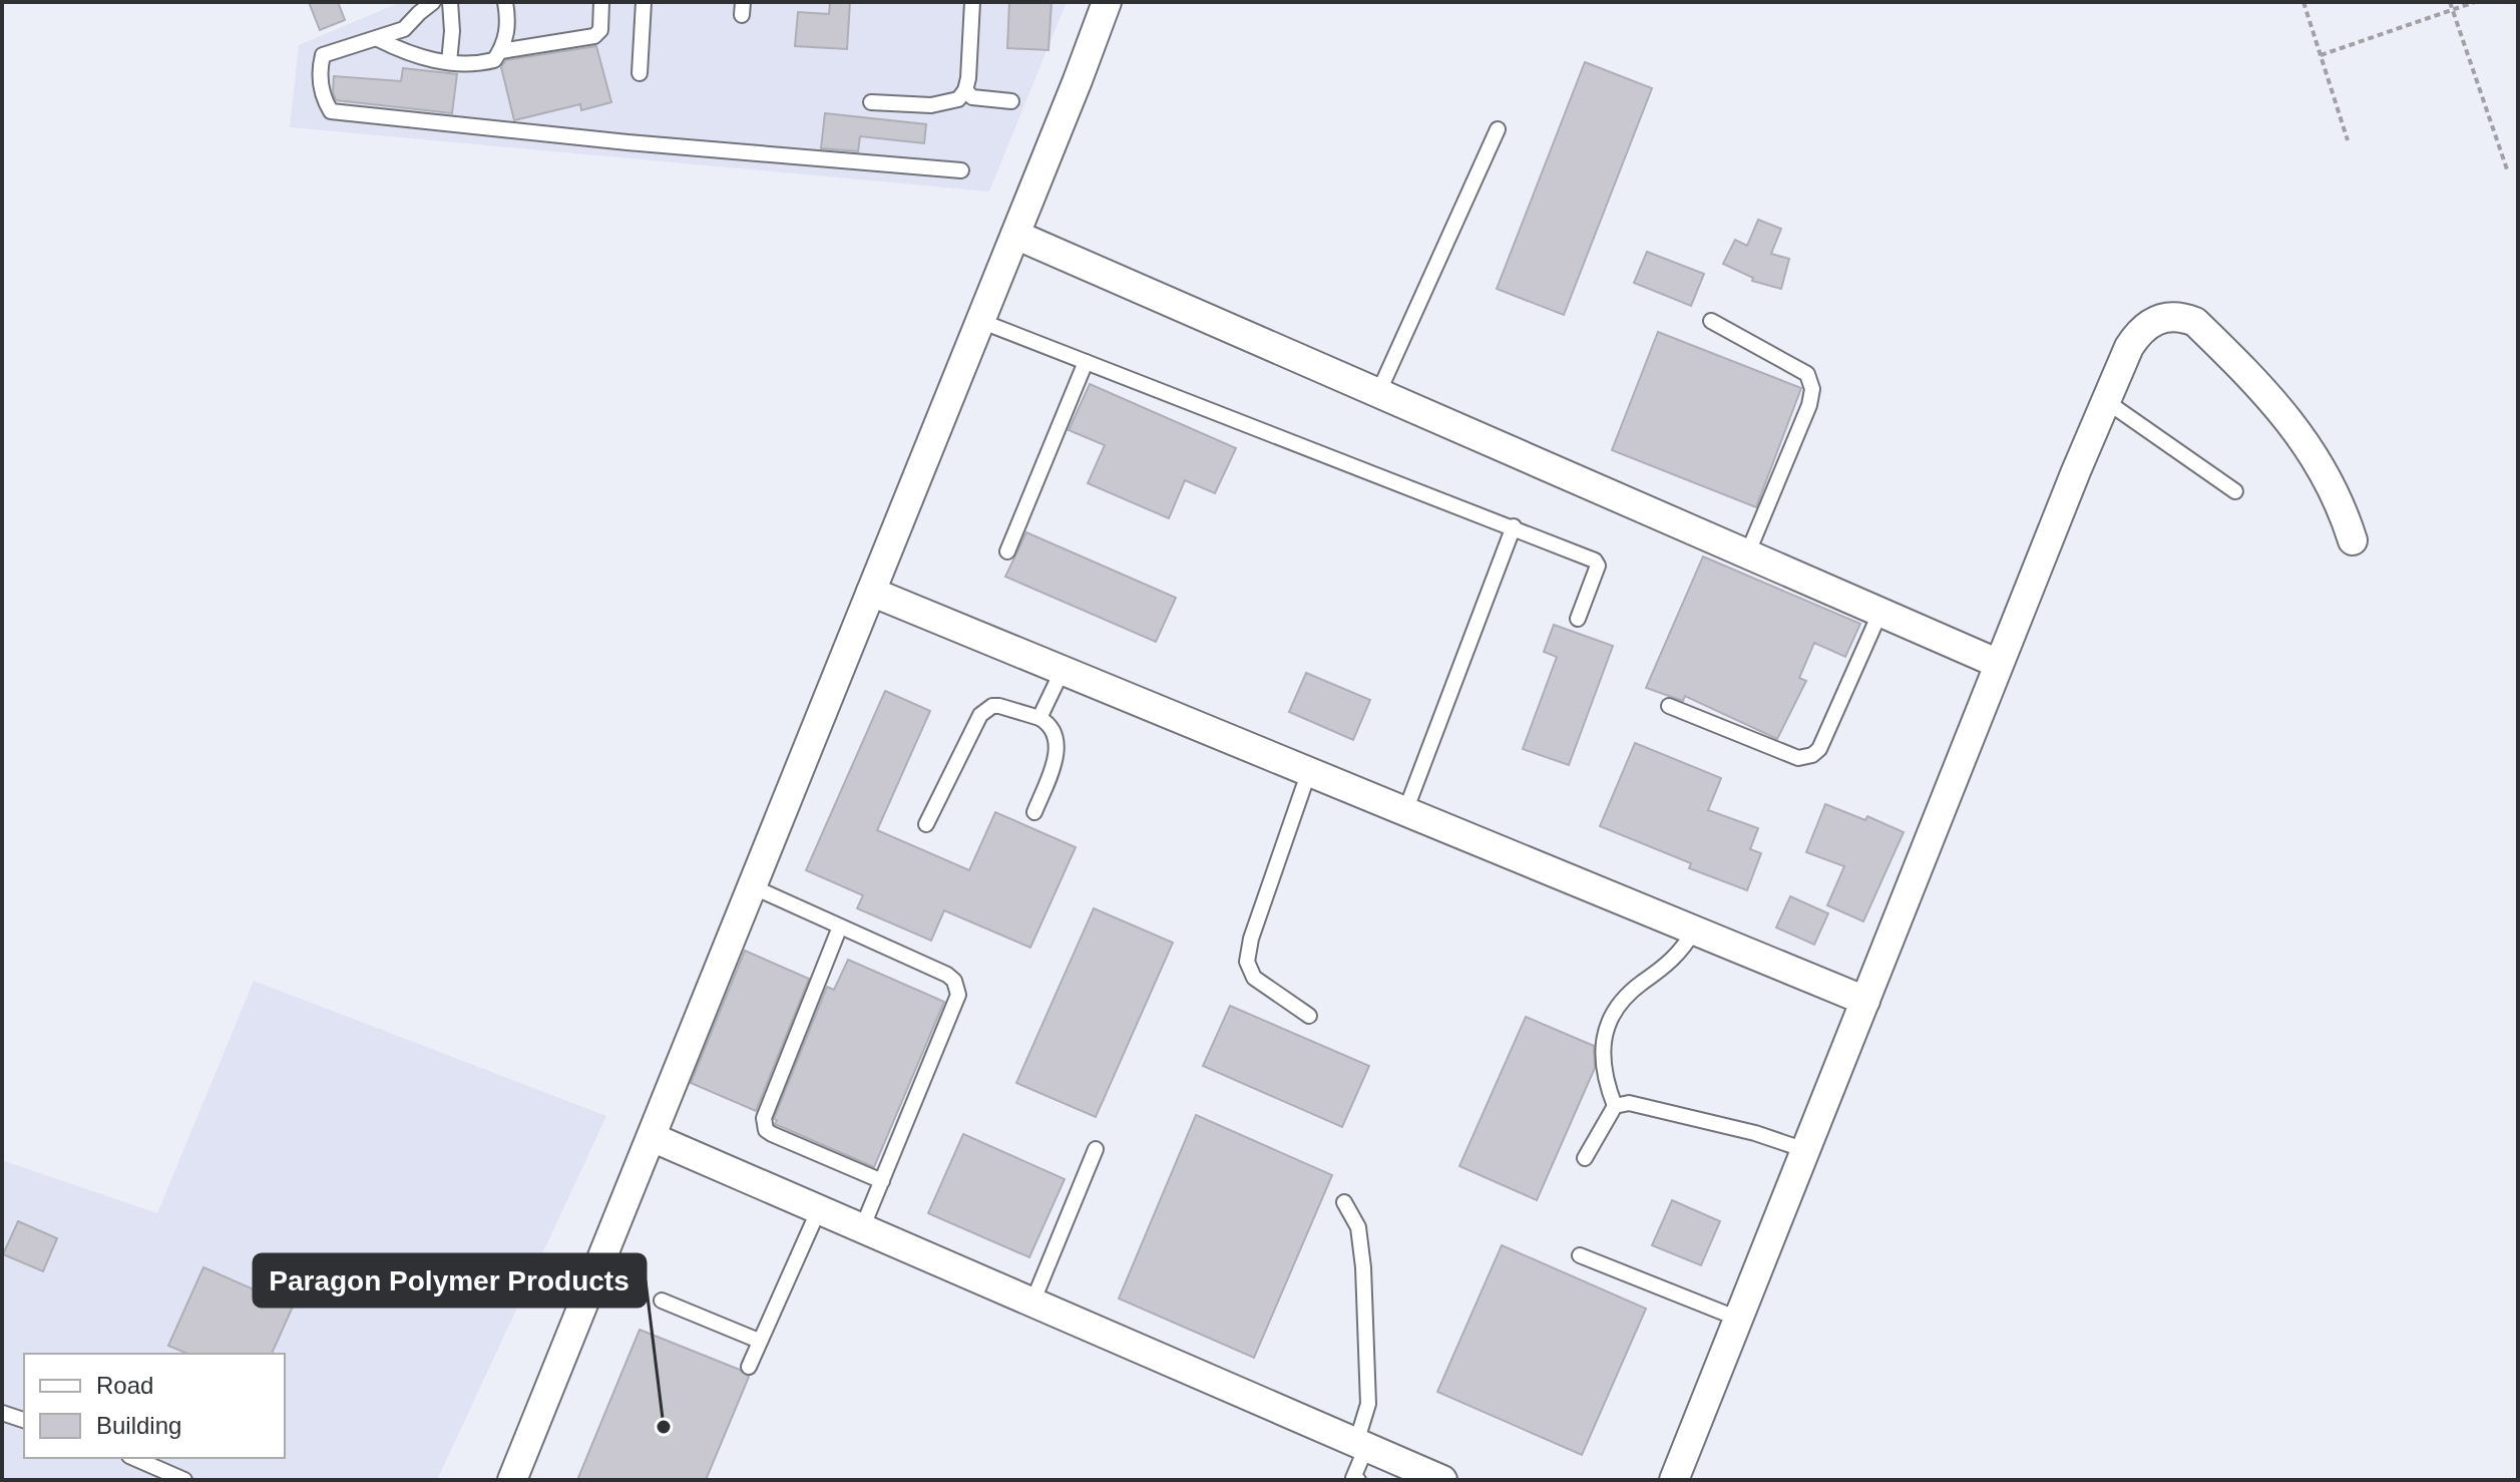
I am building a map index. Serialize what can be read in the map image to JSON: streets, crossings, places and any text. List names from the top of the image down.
{
  "places": ["Paragon Polymer Products"],
  "legend": ["Road", "Building"]
}
